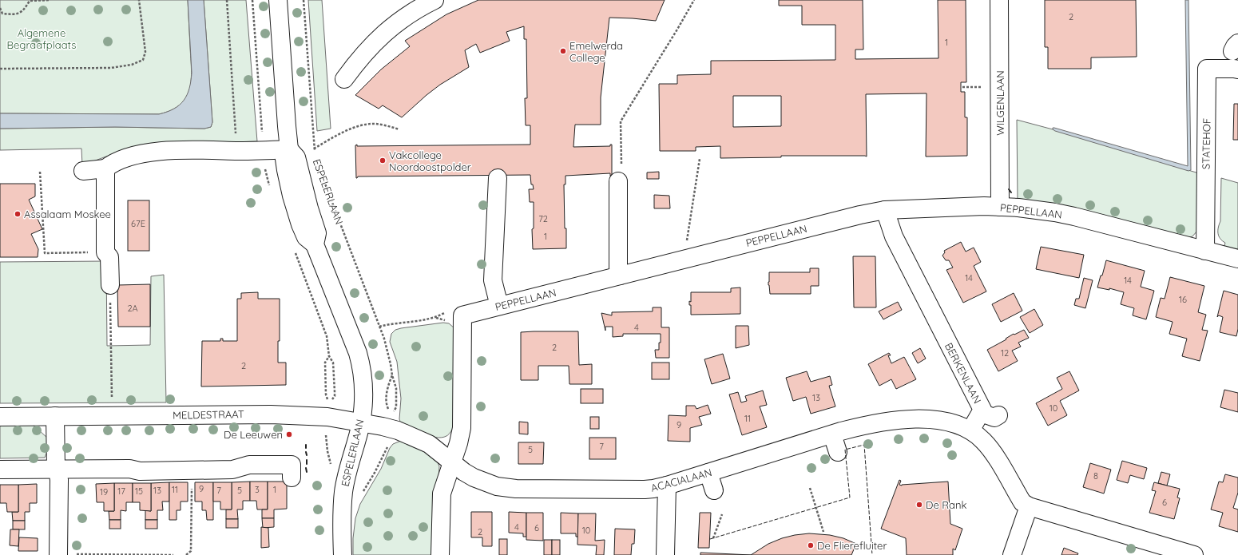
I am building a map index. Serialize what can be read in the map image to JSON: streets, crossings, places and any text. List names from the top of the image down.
{
  "streets": {
    "street": [
      "WILGENLAAN",
      "STATEHOF",
      "ESPELERLAAN",
      "PEPPELLAAN",
      "BERKENLAAN",
      "MELDESTRAAT",
      "ACACIALAAN"
    ]
  },
  "crossings": [
    ["WILGENLAAN", "PEPPELLAAN"],
    ["STATEHOF", "PEPPELLAAN"],
    ["ESPELERLAAN", "MELDESTRAAT"],
    ["ESPELERLAAN", "ACACIALAAN"],
    ["PEPPELLAAN", "BERKENLAAN"],
    ["PEPPELLAAN", "ACACIALAAN"],
    ["BERKENLAAN", "ACACIALAAN"],
    ["MELDESTRAAT", "ACACIALAAN"]
  ],
  "parks": ["Algemene Begraafplaats"],
  "places": [
    "Emelwerda College",
    "Vakcollege Noordoostpolder",
    "Assalaam Moskee",
    "De Leeuwen",
    "De Rank",
    "De Flierefluiter"
  ],
  "house_numbers": [
    "2",
    "1",
    "72",
    "67E",
    "1",
    "14",
    "14",
    "16",
    "2A",
    "4",
    "2",
    "12",
    "2",
    "13",
    "10",
    "11",
    "9",
    "7",
    "5",
    "8",
    "9",
    "11",
    "3",
    "1",
    "13",
    "7",
    "5",
    "17",
    "15",
    "19",
    "6",
    "4",
    "6",
    "10",
    "2"
  ]
}
